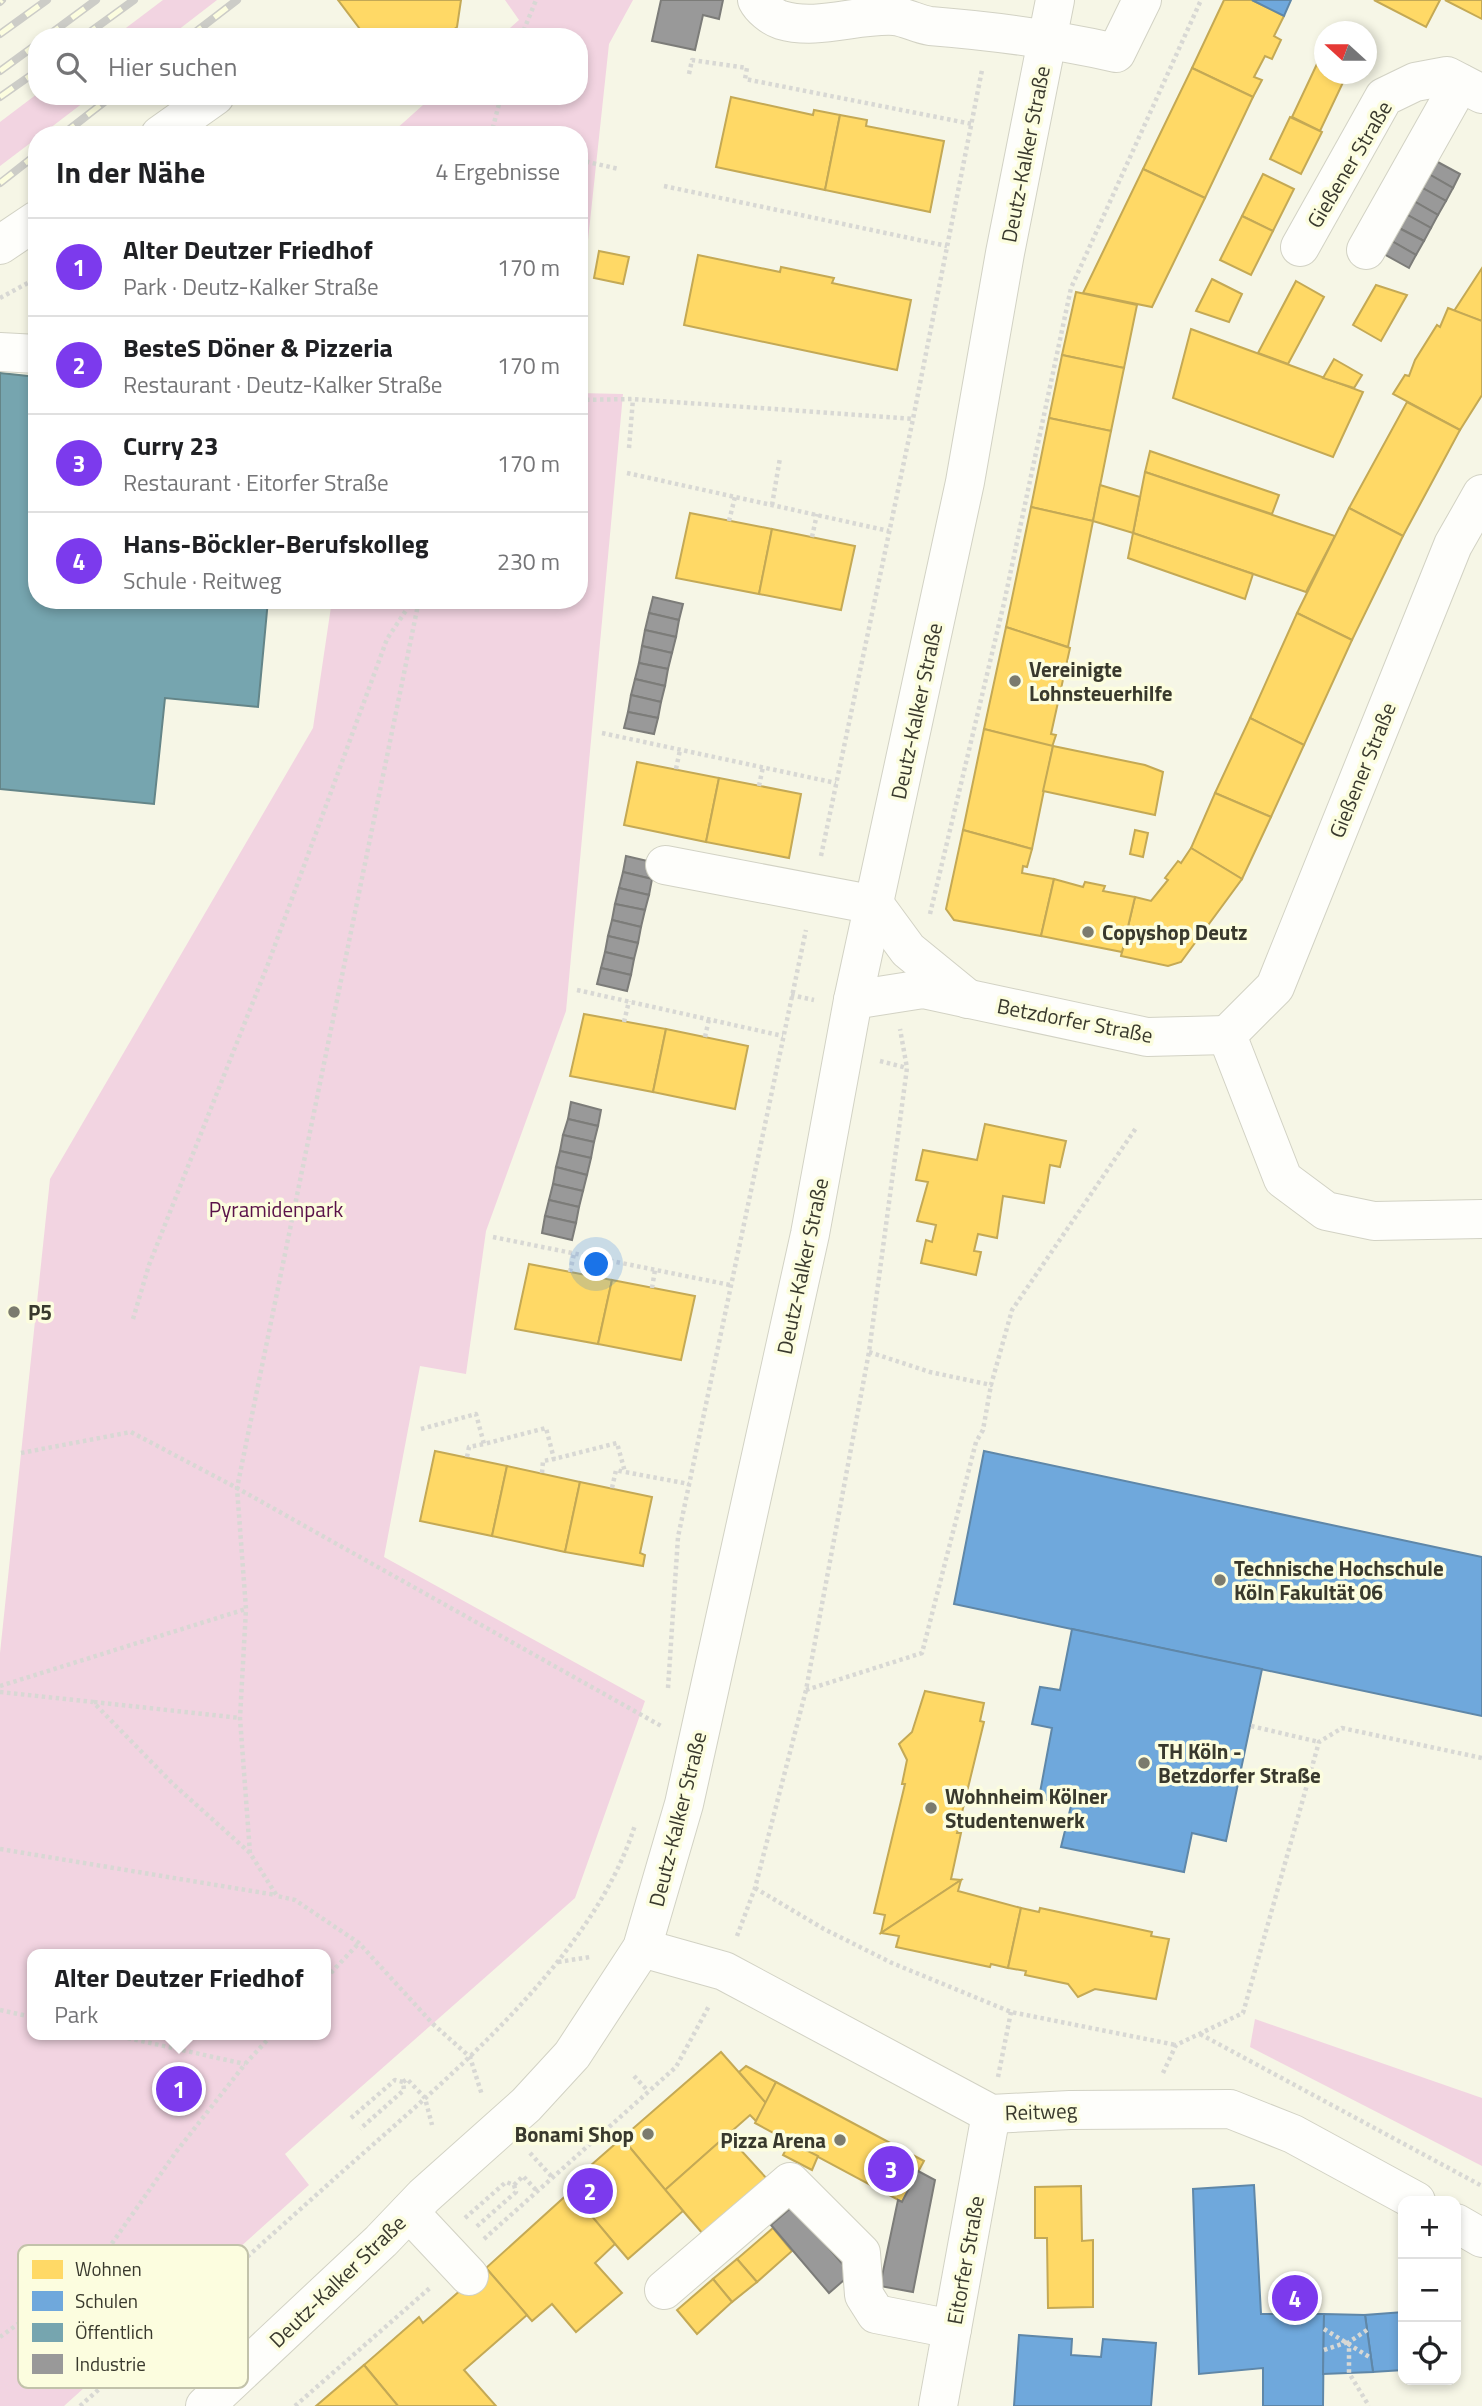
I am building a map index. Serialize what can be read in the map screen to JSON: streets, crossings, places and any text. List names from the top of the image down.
{
  "streets": {
    "main road": [
      "Deutz-Kalker Straße",
      "Gießener Straße",
      "Betzdorfer Straße",
      "Reitweg",
      "Eitorfer Straße"
    ]
  },
  "crossings": [
    ["Deutz-Kalker Straße", "Betzdorfer Straße"],
    ["Deutz-Kalker Straße", "Reitweg"],
    ["Gießener Straße", "Betzdorfer Straße"],
    ["Reitweg", "Eitorfer Straße"]
  ],
  "parks": ["Pyramidenpark"],
  "places": [
    "Vereinigte Lohnsteuerhilfe",
    "Copyshop Deutz",
    "P5",
    "Technische Hochschule Köln Fakultät 06",
    "TH Köln - Betzdorfer Straße",
    "Wohnheim Kölner Studentenwerk",
    "Bonami Shop",
    "Pizza Arena"
  ],
  "legend": [
    "Wohnen",
    "Schulen",
    "Öffentlich",
    "Industrie"
  ],
  "north": "left",
  "page": {
    "search": "Hier suchen",
    "heading": ["In der Nähe", "4 Ergebnisse"],
    "list": [
      {
        "mark": "1",
        "name": "Alter Deutzer Friedhof",
        "note": "Park · Deutz-Kalker Straße",
        "value": "170 m"
      },
      {
        "mark": "2",
        "name": "BesteS Döner & Pizzeria",
        "note": "Restaurant · Deutz-Kalker Straße",
        "value": "170 m"
      },
      {
        "mark": "3",
        "name": "Curry 23",
        "note": "Restaurant · Eitorfer Straße",
        "value": "170 m"
      },
      {
        "mark": "4",
        "name": "Hans-Böckler-Berufskolleg",
        "note": "Schule · Reitweg",
        "value": "230 m"
      }
    ],
    "popup": ["Alter Deutzer Friedhof", "Park"],
    "pins": [
      "1",
      "3",
      "2",
      "4"
    ],
    "map_buttons": ["+", "−"]
  }
}
